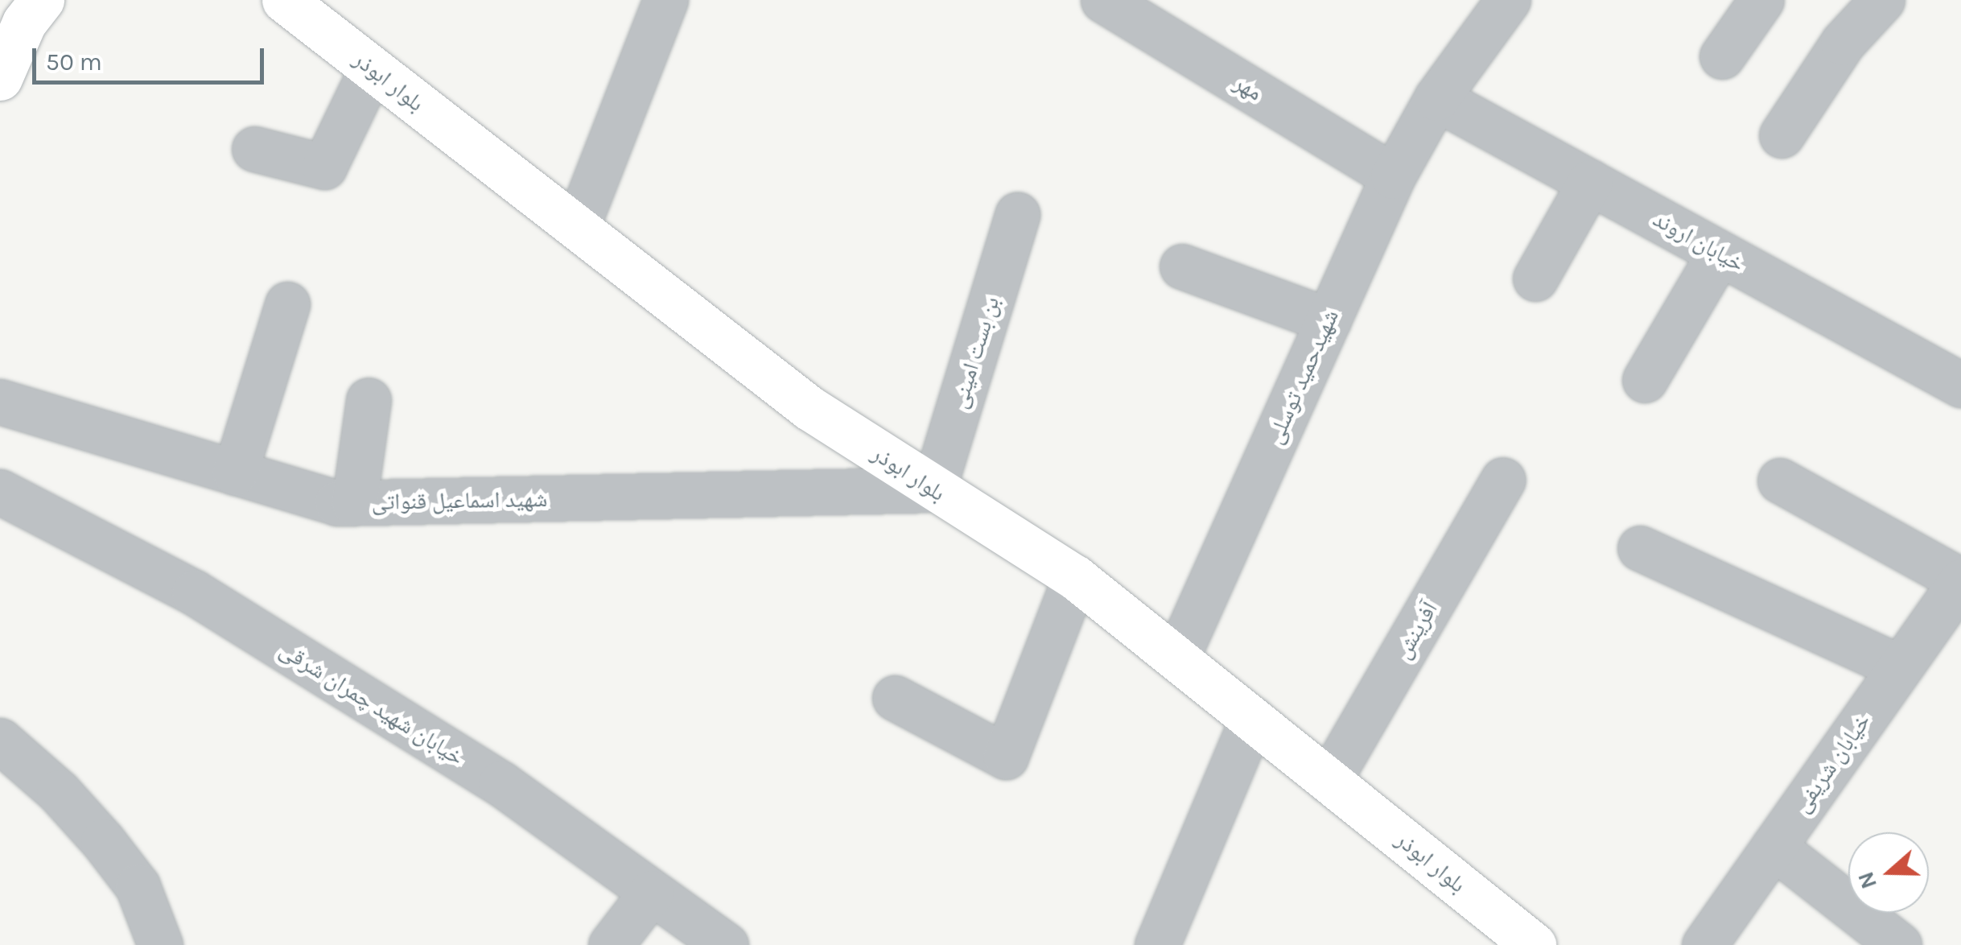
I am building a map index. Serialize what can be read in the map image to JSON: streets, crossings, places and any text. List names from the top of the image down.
{
  "streets": {
    "main road": ["بلوار ابوذر"],
    "street": [
      "مهر",
      "خیابان اروند",
      "بن بست امینی",
      "شهیدحمید توسلی",
      "شهید اسماعیل قنواتی",
      "آفرینش",
      "خیابان شهید چمران شرقی",
      "خیابان شریفی"
    ]
  },
  "crossings": [
    ["بلوار ابوذر", "بن بست امینی"],
    ["بلوار ابوذر", "شهیدحمید توسلی"],
    ["بلوار ابوذر", "شهید اسماعیل قنواتی"],
    ["بلوار ابوذر", "آفرینش"],
    ["مهر", "شهیدحمید توسلی"],
    ["خیابان اروند", "شهیدحمید توسلی"],
    ["بن بست امینی", "شهید اسماعیل قنواتی"]
  ],
  "scale_bar": "50 m",
  "north": "left"
}
